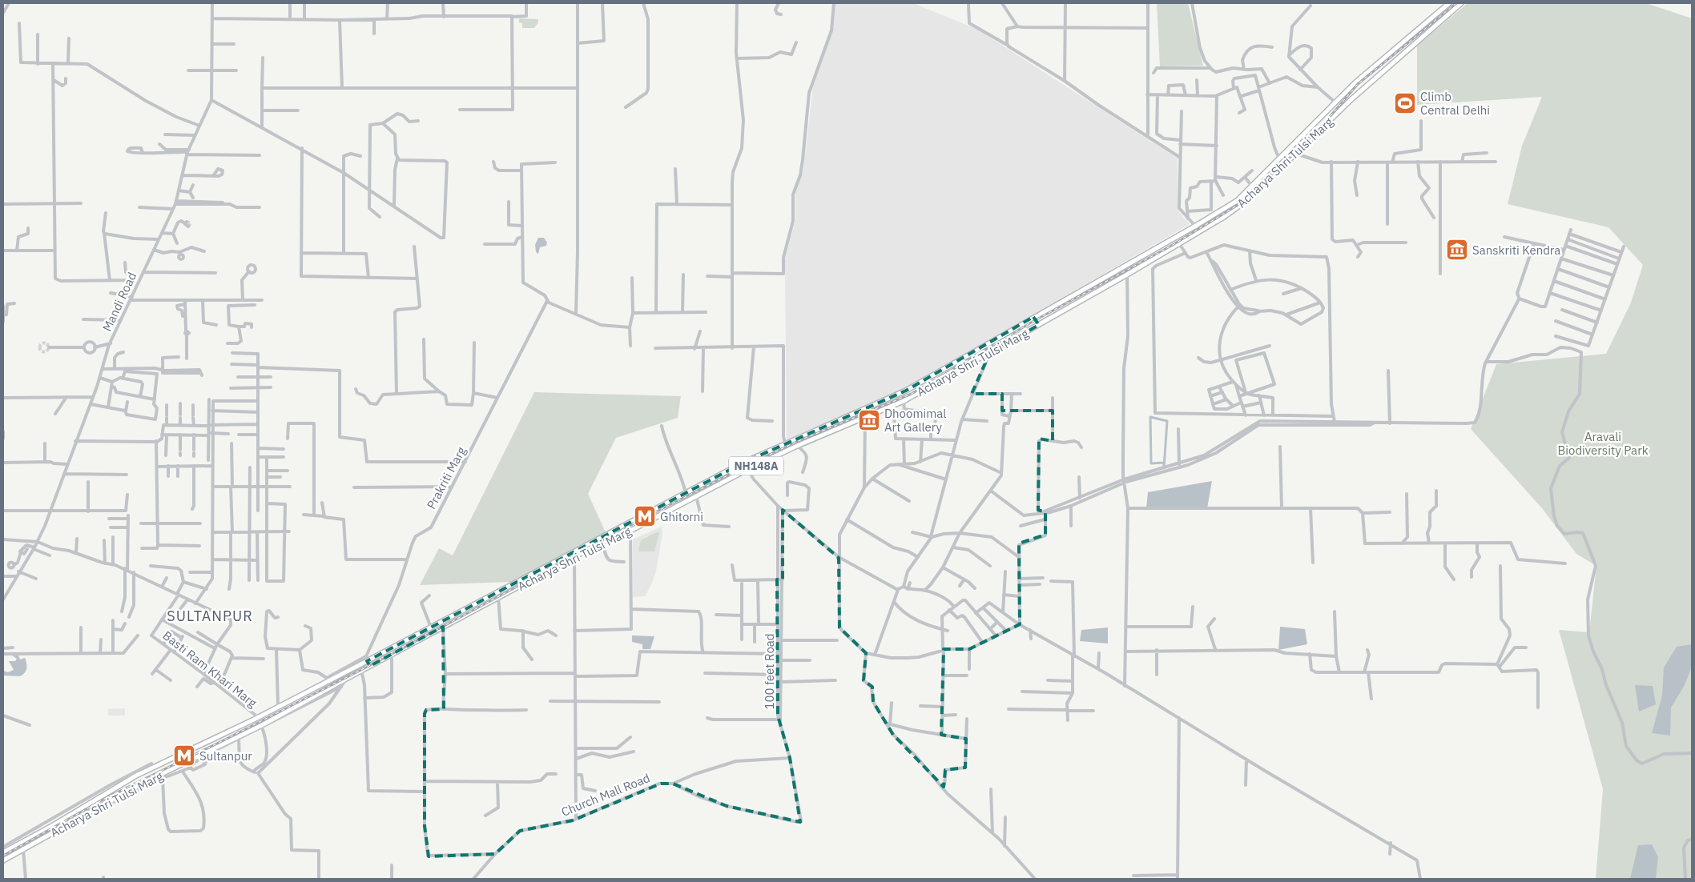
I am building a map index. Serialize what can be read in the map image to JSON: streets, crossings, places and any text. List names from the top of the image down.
{
  "streets": {
    "highway": ["Acharya Shri Tulsi Marg", "NH148A"],
    "street": [
      "Mandi Road",
      "Prakriti Marg",
      "Basti Ram Khari Marg",
      "100 feet Road",
      "Church Mall Road"
    ]
  },
  "crossings": [
    ["Acharya Shri Tulsi Marg", "Basti Ram Khari Marg"]
  ],
  "districts": ["SULTANPUR"],
  "parks": ["Aravali Biodiversity Park"],
  "places": {
    "sports": ["Climb Central Delhi"],
    "museum": ["Sanskriti Kendra", "Dhoomimal Art Gallery"],
    "metro station": ["Ghitorni", "Sultanpur"]
  }
}
